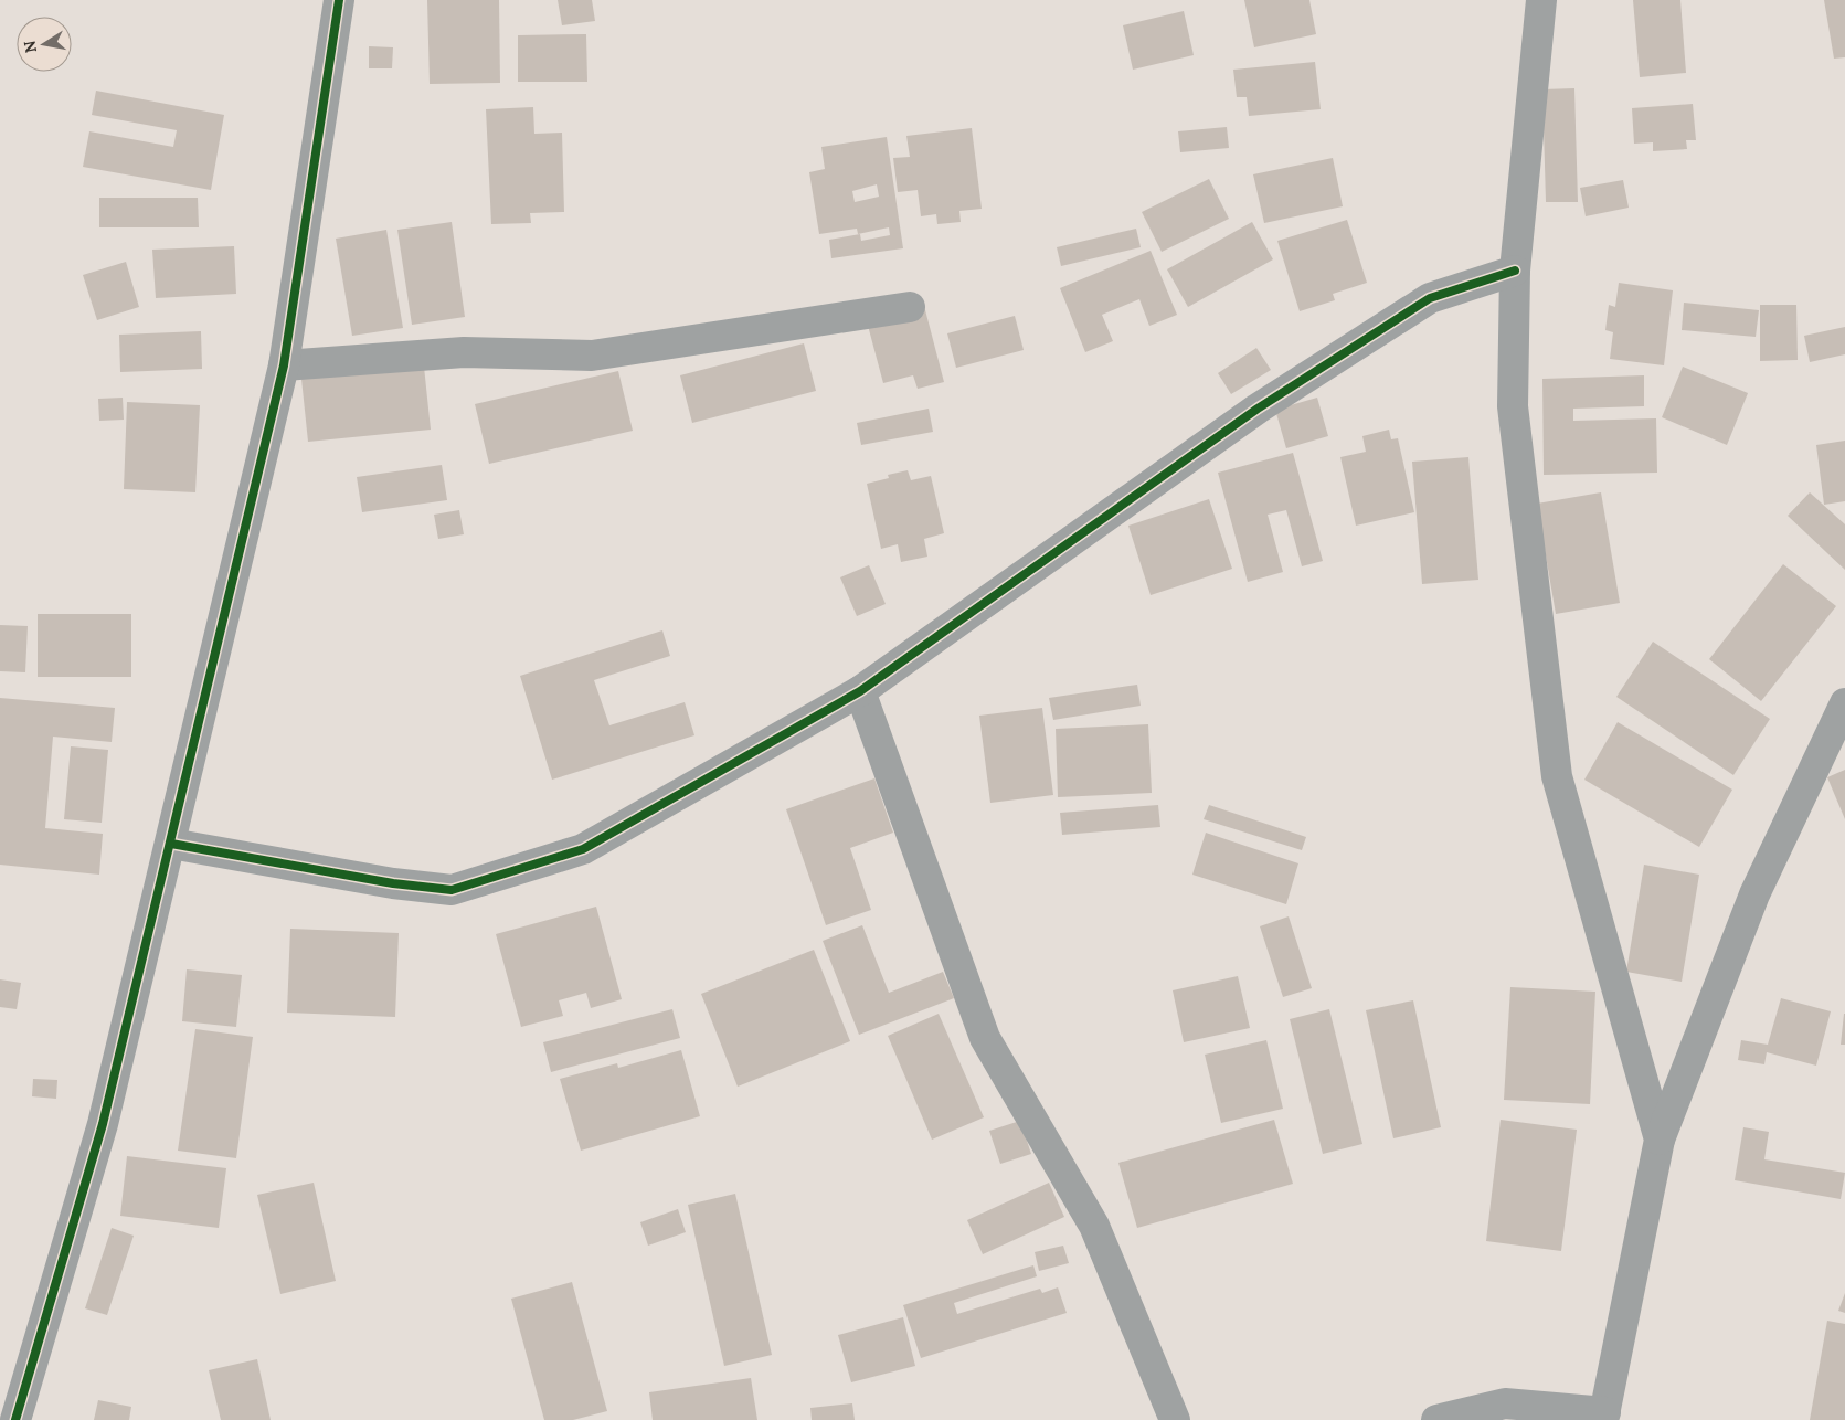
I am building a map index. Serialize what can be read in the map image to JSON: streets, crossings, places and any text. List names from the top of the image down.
{
  "north": "left"
}
